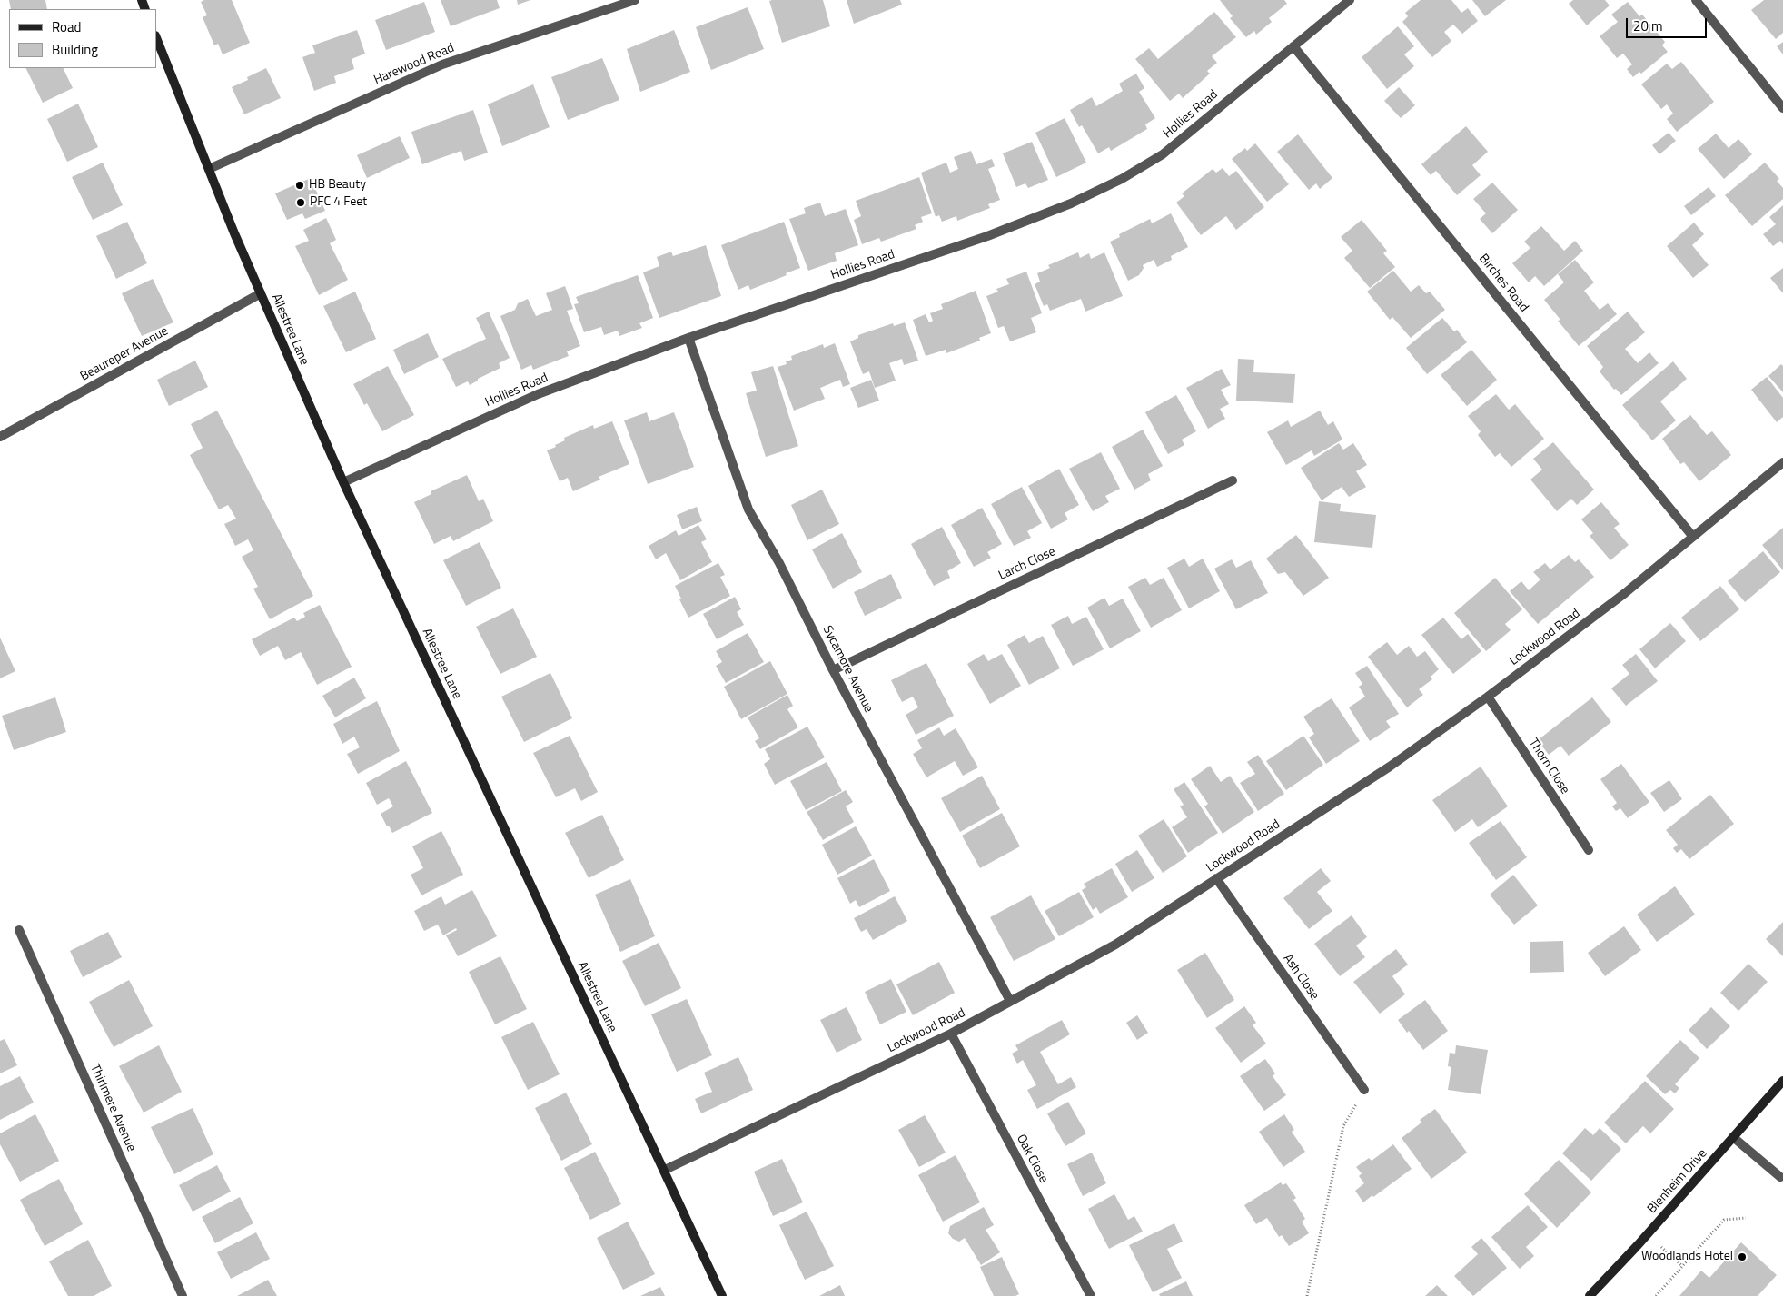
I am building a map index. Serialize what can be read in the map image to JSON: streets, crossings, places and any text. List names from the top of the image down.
{
  "streets": {
    "street": [
      "Harewood Road",
      "Hollies Road",
      "Birches Road",
      "Allestree Lane",
      "Beaureper Avenue",
      "Larch Close",
      "Lockwood Road",
      "Sycamore Avenue",
      "Thorn Close",
      "Ash Close",
      "Thirlmere Avenue",
      "Oak Close",
      "Blenheim Drive"
    ]
  },
  "crossings": [
    ["Harewood Road", "Allestree Lane"],
    ["Hollies Road", "Birches Road"],
    ["Hollies Road", "Allestree Lane"],
    ["Hollies Road", "Sycamore Avenue"],
    ["Birches Road", "Lockwood Road"],
    ["Allestree Lane", "Beaureper Avenue"],
    ["Allestree Lane", "Lockwood Road"],
    ["Larch Close", "Sycamore Avenue"],
    ["Lockwood Road", "Sycamore Avenue"],
    ["Lockwood Road", "Thorn Close"],
    ["Lockwood Road", "Ash Close"],
    ["Lockwood Road", "Oak Close"]
  ],
  "places": ["HB Beauty", "PFC 4 Feet", "Woodlands Hotel"],
  "legend": ["Road", "Building"],
  "scale_bar": "20 m"
}
